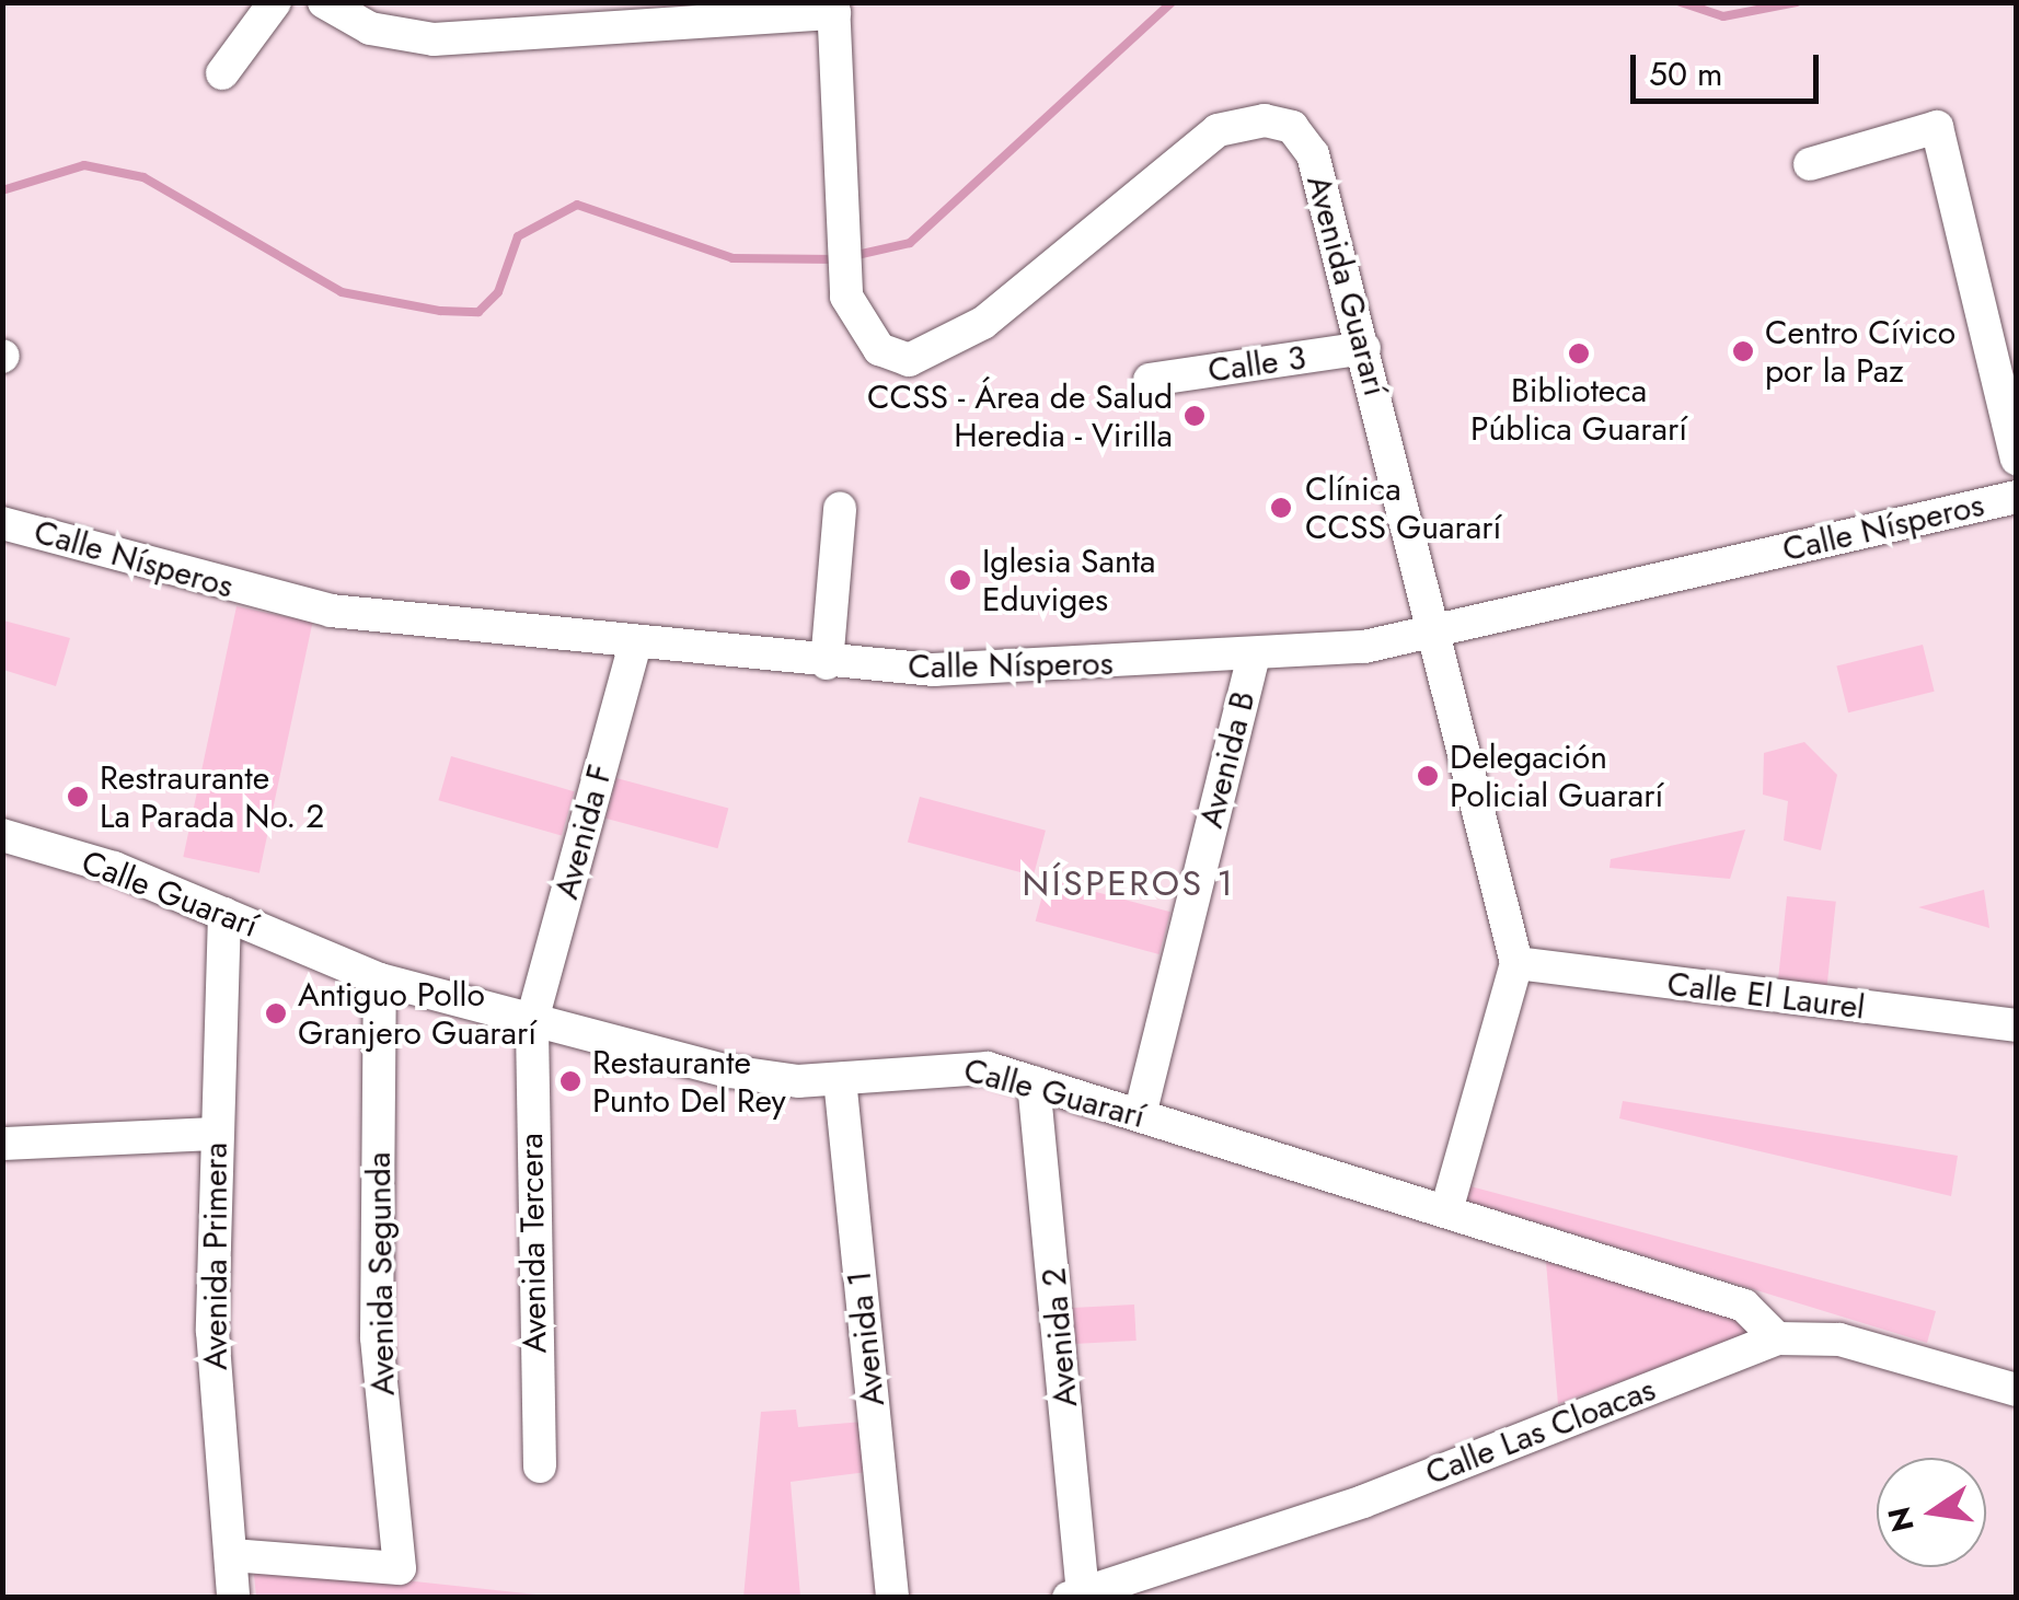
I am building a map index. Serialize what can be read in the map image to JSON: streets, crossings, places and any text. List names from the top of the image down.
{
  "streets": {
    "street": [
      "Avenida Guararí",
      "Calle 3",
      "Calle Nísperos",
      "Avenida B",
      "Avenida F",
      "Calle Guararí",
      "Calle El Laurel",
      "Avenida Tercera",
      "Avenida Primera",
      "Avenida Segunda",
      "Avenida 2",
      "Avenida 1",
      "Calle Las Cloacas"
    ]
  },
  "crossings": [
    ["Avenida Guararí", "Calle 3"],
    ["Avenida Guararí", "Calle Nísperos"],
    ["Avenida Guararí", "Calle Guararí"],
    ["Avenida Guararí", "Calle El Laurel"],
    ["Calle Nísperos", "Avenida B"],
    ["Calle Nísperos", "Avenida F"],
    ["Avenida B", "Calle Guararí"],
    ["Avenida F", "Calle Guararí"],
    ["Avenida F", "Avenida Tercera"],
    ["Calle Guararí", "Avenida Tercera"],
    ["Calle Guararí", "Avenida Primera"],
    ["Calle Guararí", "Avenida Segunda"],
    ["Calle Guararí", "Avenida 2"],
    ["Calle Guararí", "Avenida 1"],
    ["Calle Guararí", "Calle Las Cloacas"],
    ["Avenida Primera", "Avenida Segunda"],
    ["Avenida 2", "Calle Las Cloacas"]
  ],
  "districts": ["NÍSPEROS 1"],
  "places": [
    "Centro Cívico por la Paz",
    "Biblioteca Pública Guararí",
    "CCSS - Área de Salud Heredia - Virilla",
    "Clínica CCSS Guararí",
    "Iglesia Santa Eduviges",
    "Delegación Policial Guararí",
    "Restraurante La Parada No. 2",
    "Antiguo Pollo Granjero Guararí",
    "Restaurante Punto Del Rey"
  ],
  "scale_bar": "50 m",
  "north": "left"
}
